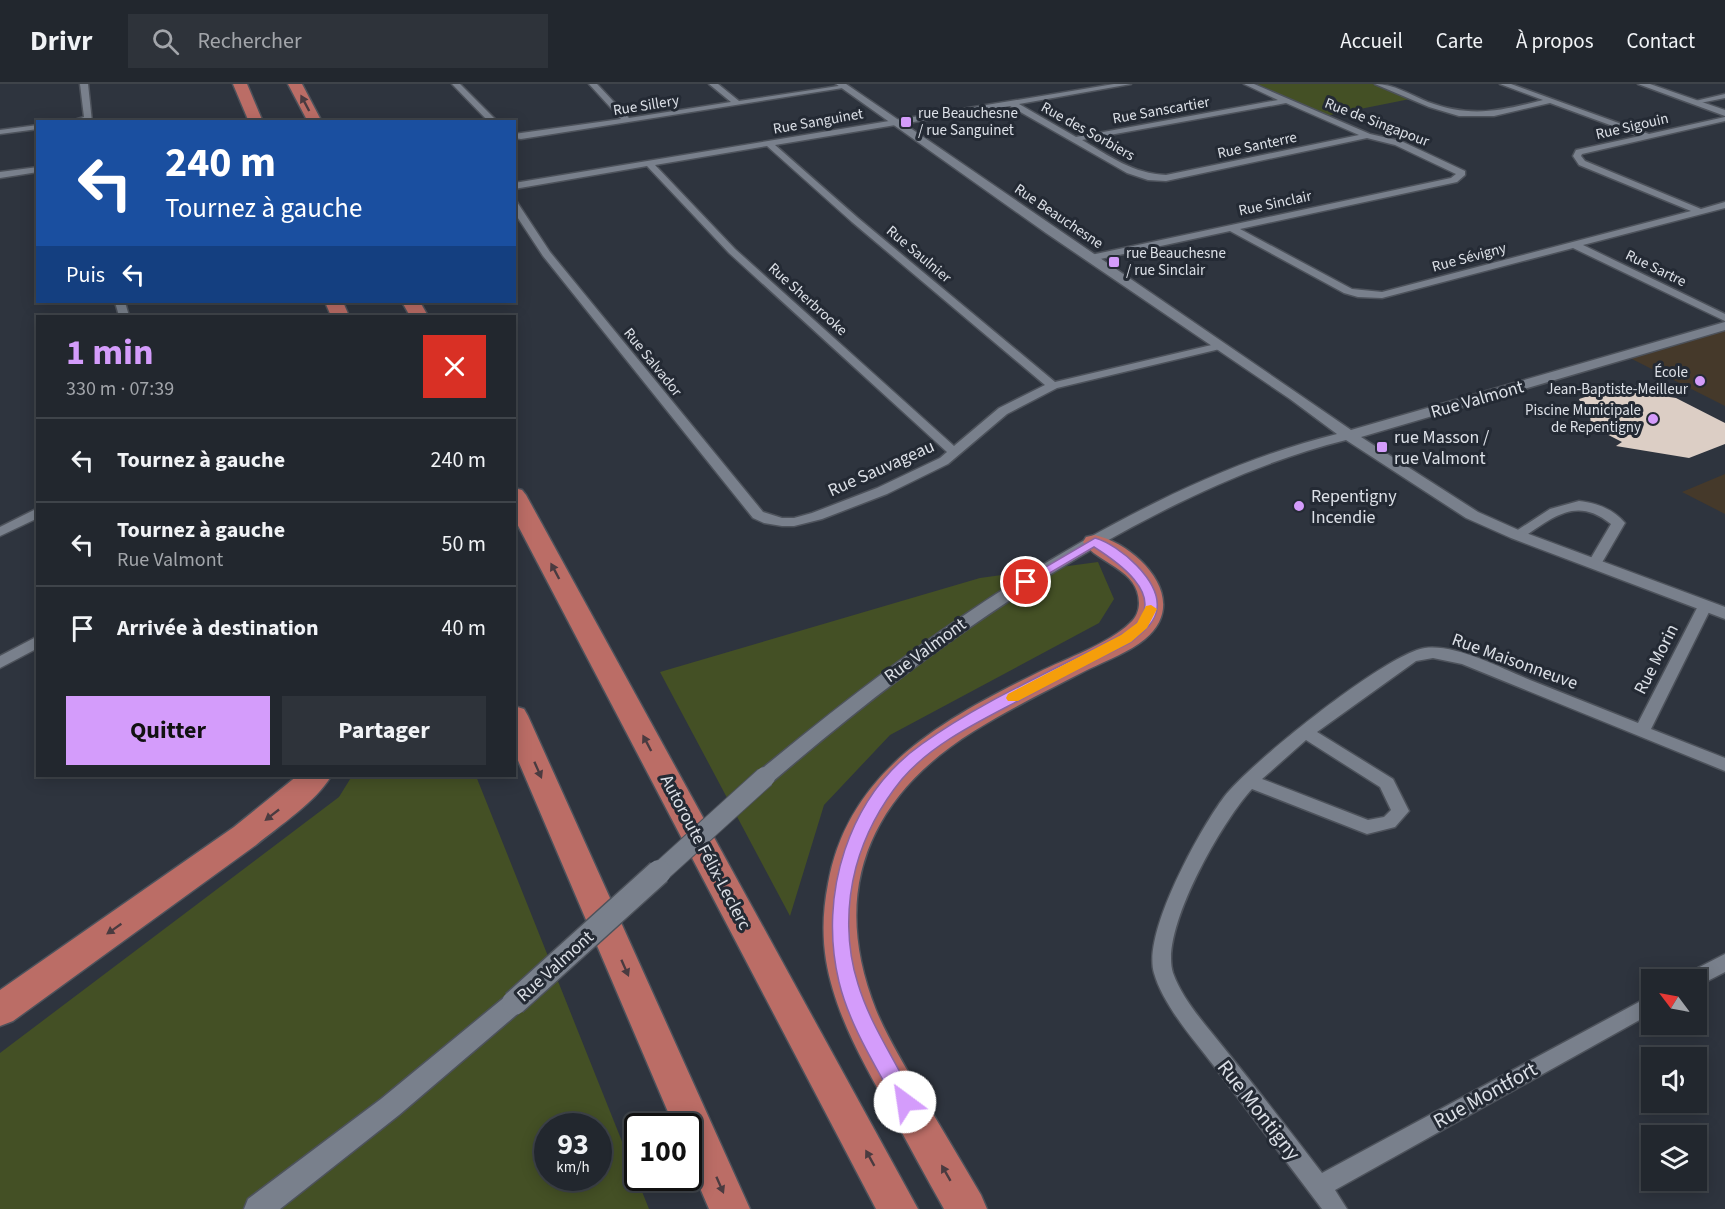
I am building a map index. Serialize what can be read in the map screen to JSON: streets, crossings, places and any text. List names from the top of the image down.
{
  "streets": {
    "highway": ["Autoroute Félix-Leclerc"],
    "street": [
      "Rue Sillery",
      "Rue Sanscartier",
      "Rue Sanguinet",
      "Rue de Singapour",
      "Rue Sigouin",
      "Rue des Sorbiers",
      "Rue Santerre",
      "Rue Sinclair",
      "Rue Beauchesne",
      "Rue Saulnier",
      "Rue Sévigny",
      "Rue Sartre",
      "Rue Sherbrooke",
      "Rue Salvador",
      "Rue Valmont",
      "Rue Sauvageau",
      "Rue Morin",
      "Rue Maisonneuve",
      "Rue Montfort",
      "Rue Montigny"
    ]
  },
  "crossings": [
    ["Rue Sillery", "Rue Beauchesne"],
    ["Rue Sanscartier", "Rue de Singapour"],
    ["Rue Sanscartier", "Rue des Sorbiers"],
    ["Rue Sanguinet", "Rue des Sorbiers"],
    ["Rue Sanguinet", "Rue Beauchesne"],
    ["Rue Sanguinet", "Rue Saulnier"],
    ["Rue Sanguinet", "Rue Sherbrooke"],
    ["Rue de Singapour", "Rue Santerre"],
    ["Rue de Singapour", "Rue Sinclair"],
    ["Rue Sigouin", "Rue Sévigny"],
    ["Rue des Sorbiers", "Rue Santerre"],
    ["Rue Sinclair", "Rue Beauchesne"],
    ["Rue Sinclair", "Rue Sévigny"],
    ["Rue Beauchesne", "Rue Valmont"],
    ["Rue Beauchesne", "Rue Sauvageau"],
    ["Rue Beauchesne", "Rue Morin"],
    ["Rue Saulnier", "Rue Sauvageau"],
    ["Rue Sévigny", "Rue Sartre"],
    ["Rue Sherbrooke", "Rue Sauvageau"],
    ["Rue Salvador", "Rue Sauvageau"],
    ["Rue Morin", "Rue Maisonneuve"],
    ["Rue Maisonneuve", "Rue Montigny"],
    ["Rue Montfort", "Rue Montigny"]
  ],
  "places": {
    "transit": ["rue Beauchesne / rue Sanguinet", "rue Beauchesne / rue Sinclair", "rue Masson / rue Valmont"],
    "other": ["École Jean-Baptiste-Meilleur", "Piscine Municipale de Repentigny", "Repentigny Incendie"]
  },
  "north": "top left",
  "page": {
    "header": "Drivr",
    "search": "Rechercher",
    "nav": [
      "Accueil",
      "Carte",
      "À propos",
      "Contact"
    ],
    "turn": ["240 m", "Tournez à gauche"],
    "then": "Puis",
    "heading": ["1 min", "330 m · 07:39"],
    "list": [
      {
        "name": "Tournez à gauche",
        "value": "240 m"
      },
      {
        "name": "Tournez à gauche",
        "note": "Rue Valmont",
        "value": "50 m"
      },
      {
        "name": "Arrivée à destination",
        "value": "40 m"
      }
    ],
    "buttons": ["Quitter", "Partager"],
    "speed": "93 km/h",
    "limit": "100"
  }
}
